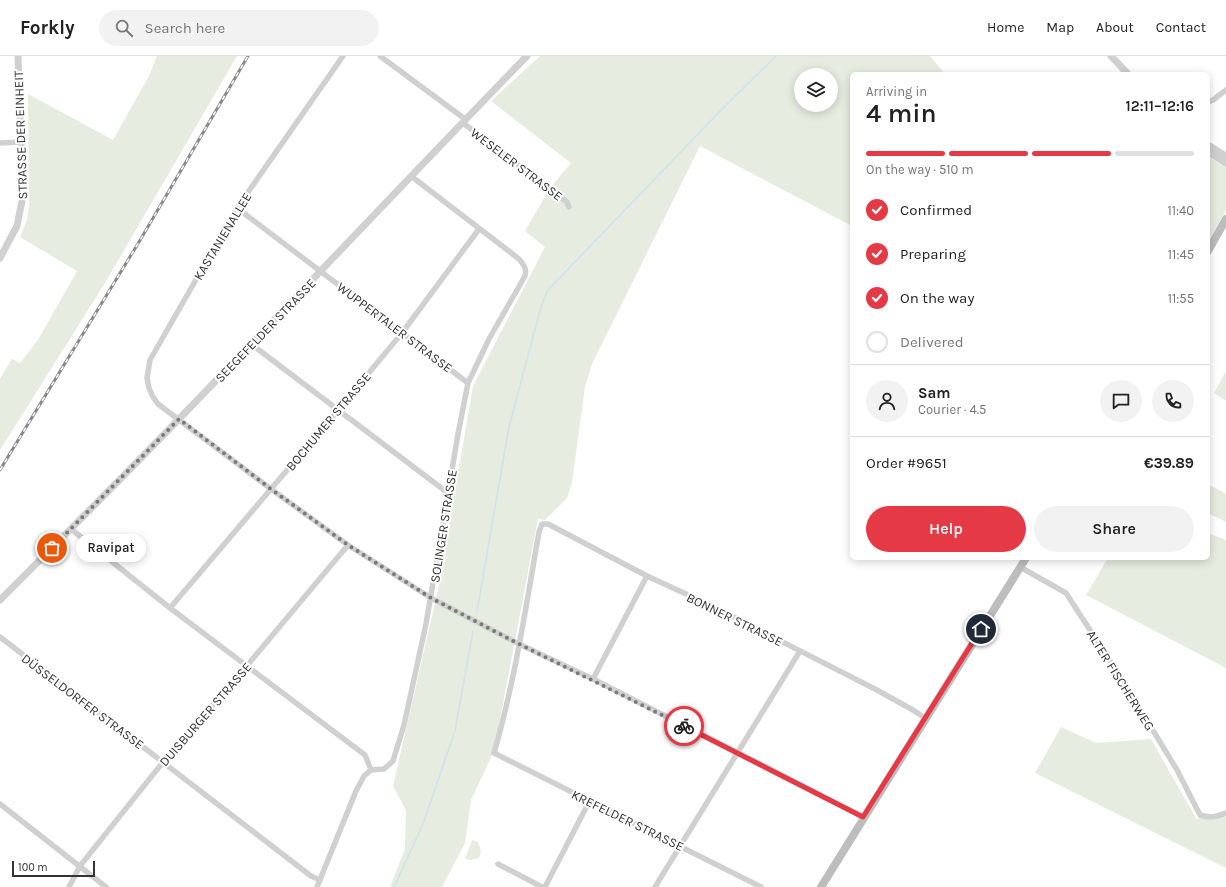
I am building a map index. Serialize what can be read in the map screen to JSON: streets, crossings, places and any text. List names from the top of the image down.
{
  "streets": {
    "street": [
      "STRASSE DER EINHEIT",
      "WESELER STRASSE",
      "KASTANIENALLEE",
      "WUPPERTALER STRASSE",
      "SEEGEFELDER STRASSE",
      "BOCHUMER STRASSE",
      "SOLINGER STRASSE",
      "BONNER STRASSE",
      "ALTER FISCHERWEG",
      "DÜSSELDORFER STRASSE",
      "DUISBURGER STRASSE",
      "KREFELDER STRASSE"
    ]
  },
  "crossings": [
    ["WESELER STRASSE", "SEEGEFELDER STRASSE"],
    ["KASTANIENALLEE", "WUPPERTALER STRASSE"],
    ["KASTANIENALLEE", "SEEGEFELDER STRASSE"],
    ["KASTANIENALLEE", "BOCHUMER STRASSE"],
    ["KASTANIENALLEE", "SOLINGER STRASSE"],
    ["KASTANIENALLEE", "BONNER STRASSE"],
    ["KASTANIENALLEE", "DUISBURGER STRASSE"],
    ["KASTANIENALLEE", "KREFELDER STRASSE"],
    ["WUPPERTALER STRASSE", "SEEGEFELDER STRASSE"],
    ["WUPPERTALER STRASSE", "BOCHUMER STRASSE"],
    ["WUPPERTALER STRASSE", "SOLINGER STRASSE"],
    ["BOCHUMER STRASSE", "SOLINGER STRASSE"],
    ["BONNER STRASSE", "KREFELDER STRASSE"],
    ["DÜSSELDORFER STRASSE", "DUISBURGER STRASSE"]
  ],
  "places": ["Ravipat"],
  "scale_bar": "100 m",
  "page": {
    "header": "Forkly",
    "search": "Search here",
    "nav": [
      "Home",
      "Map",
      "About",
      "Contact"
    ],
    "heading": ["4 min", "Arriving in", "12:11–12:16"],
    "panel": [
      "Sam",
      "Courier · 4.5",
      "Order #9651",
      "€39.89"
    ],
    "bar": "On the way · 510 m",
    "list": [
      ["Confirmed", "11:40"],
      ["Preparing", "11:45"],
      ["On the way", "11:55"],
      "Delivered"
    ],
    "buttons": ["Help", "Share"],
    "bubble": "Ravipat",
    "scale": "100 m"
  }
}
